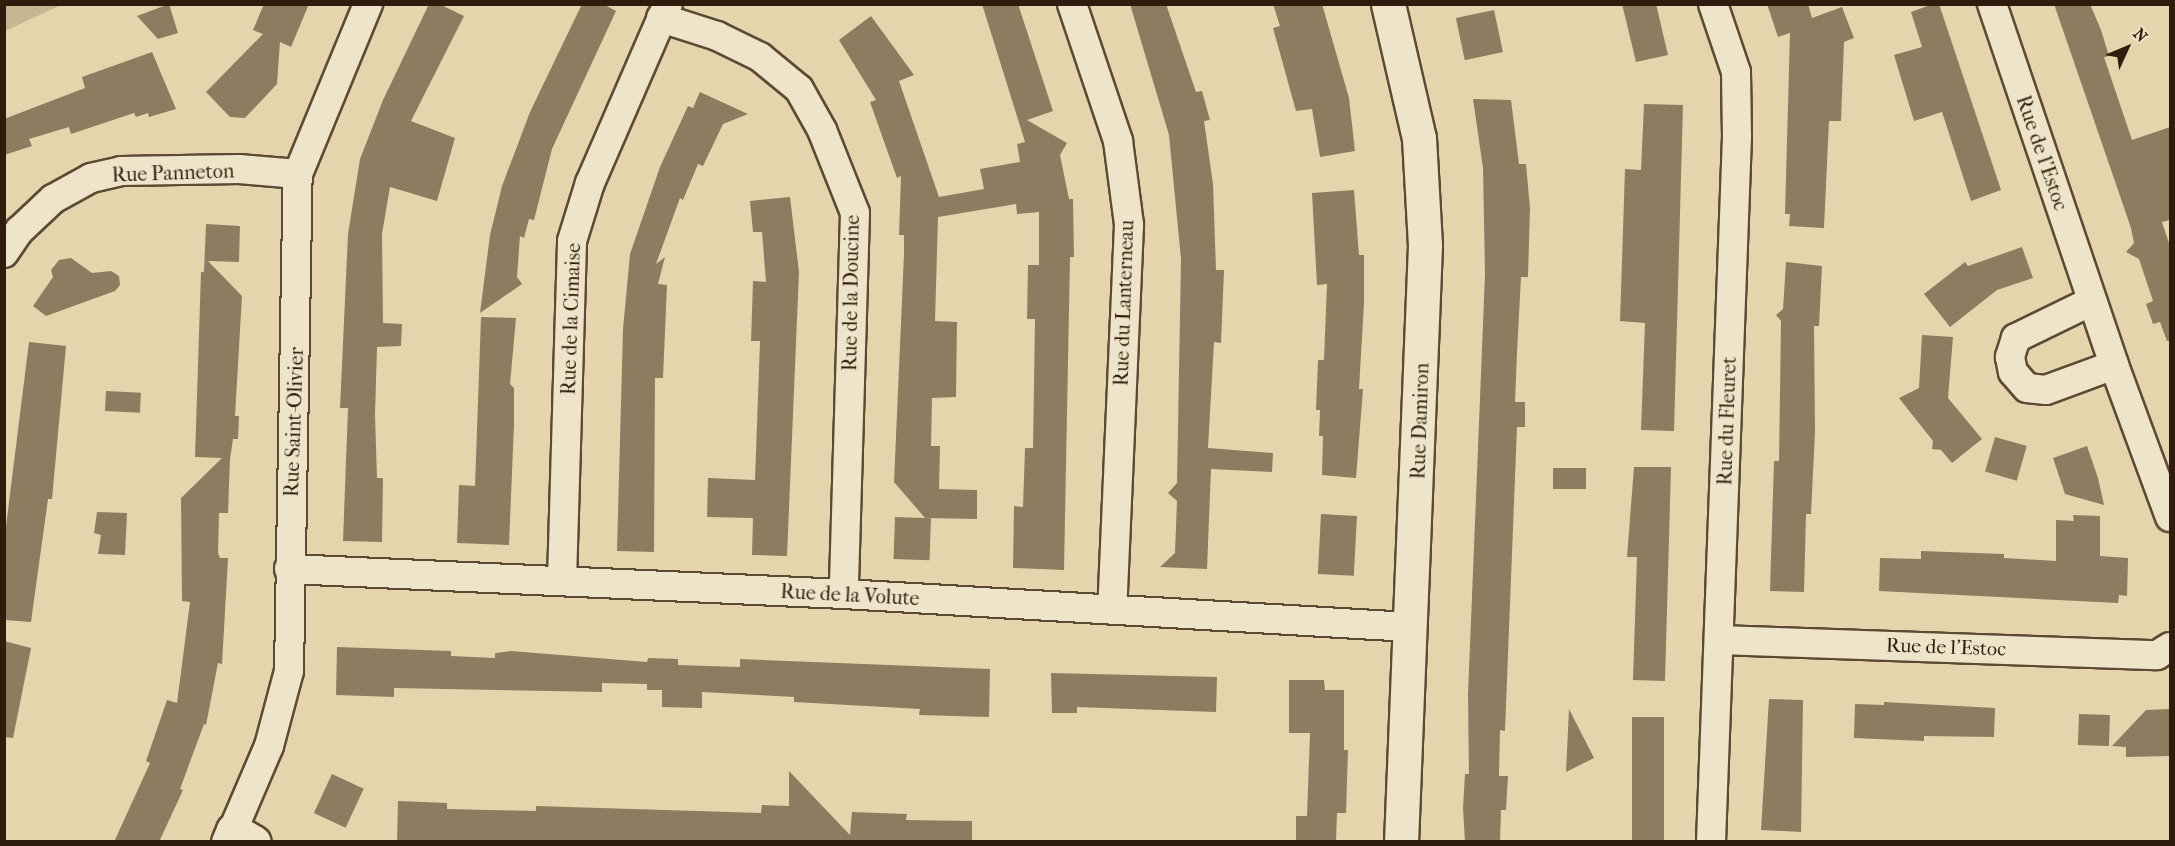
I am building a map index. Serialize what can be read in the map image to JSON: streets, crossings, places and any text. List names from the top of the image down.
{
  "streets": {
    "street": [
      "Rue de l'Estoc",
      "Rue Panneton",
      "Rue de la Doucine",
      "Rue du Lanterneau",
      "Rue de la Cimaise",
      "Rue Damiron",
      "Rue du Fleuret",
      "Rue Saint-Olivier",
      "Rue de la Volute"
    ]
  },
  "crossings": [
    ["Rue de l'Estoc", "Rue du Fleuret"],
    ["Rue Panneton", "Rue Saint-Olivier"],
    ["Rue de la Doucine", "Rue de la Cimaise"],
    ["Rue de la Doucine", "Rue de la Volute"],
    ["Rue du Lanterneau", "Rue de la Volute"],
    ["Rue de la Cimaise", "Rue de la Volute"],
    ["Rue Damiron", "Rue de la Volute"],
    ["Rue Saint-Olivier", "Rue de la Volute"]
  ],
  "north": "top right"
}
